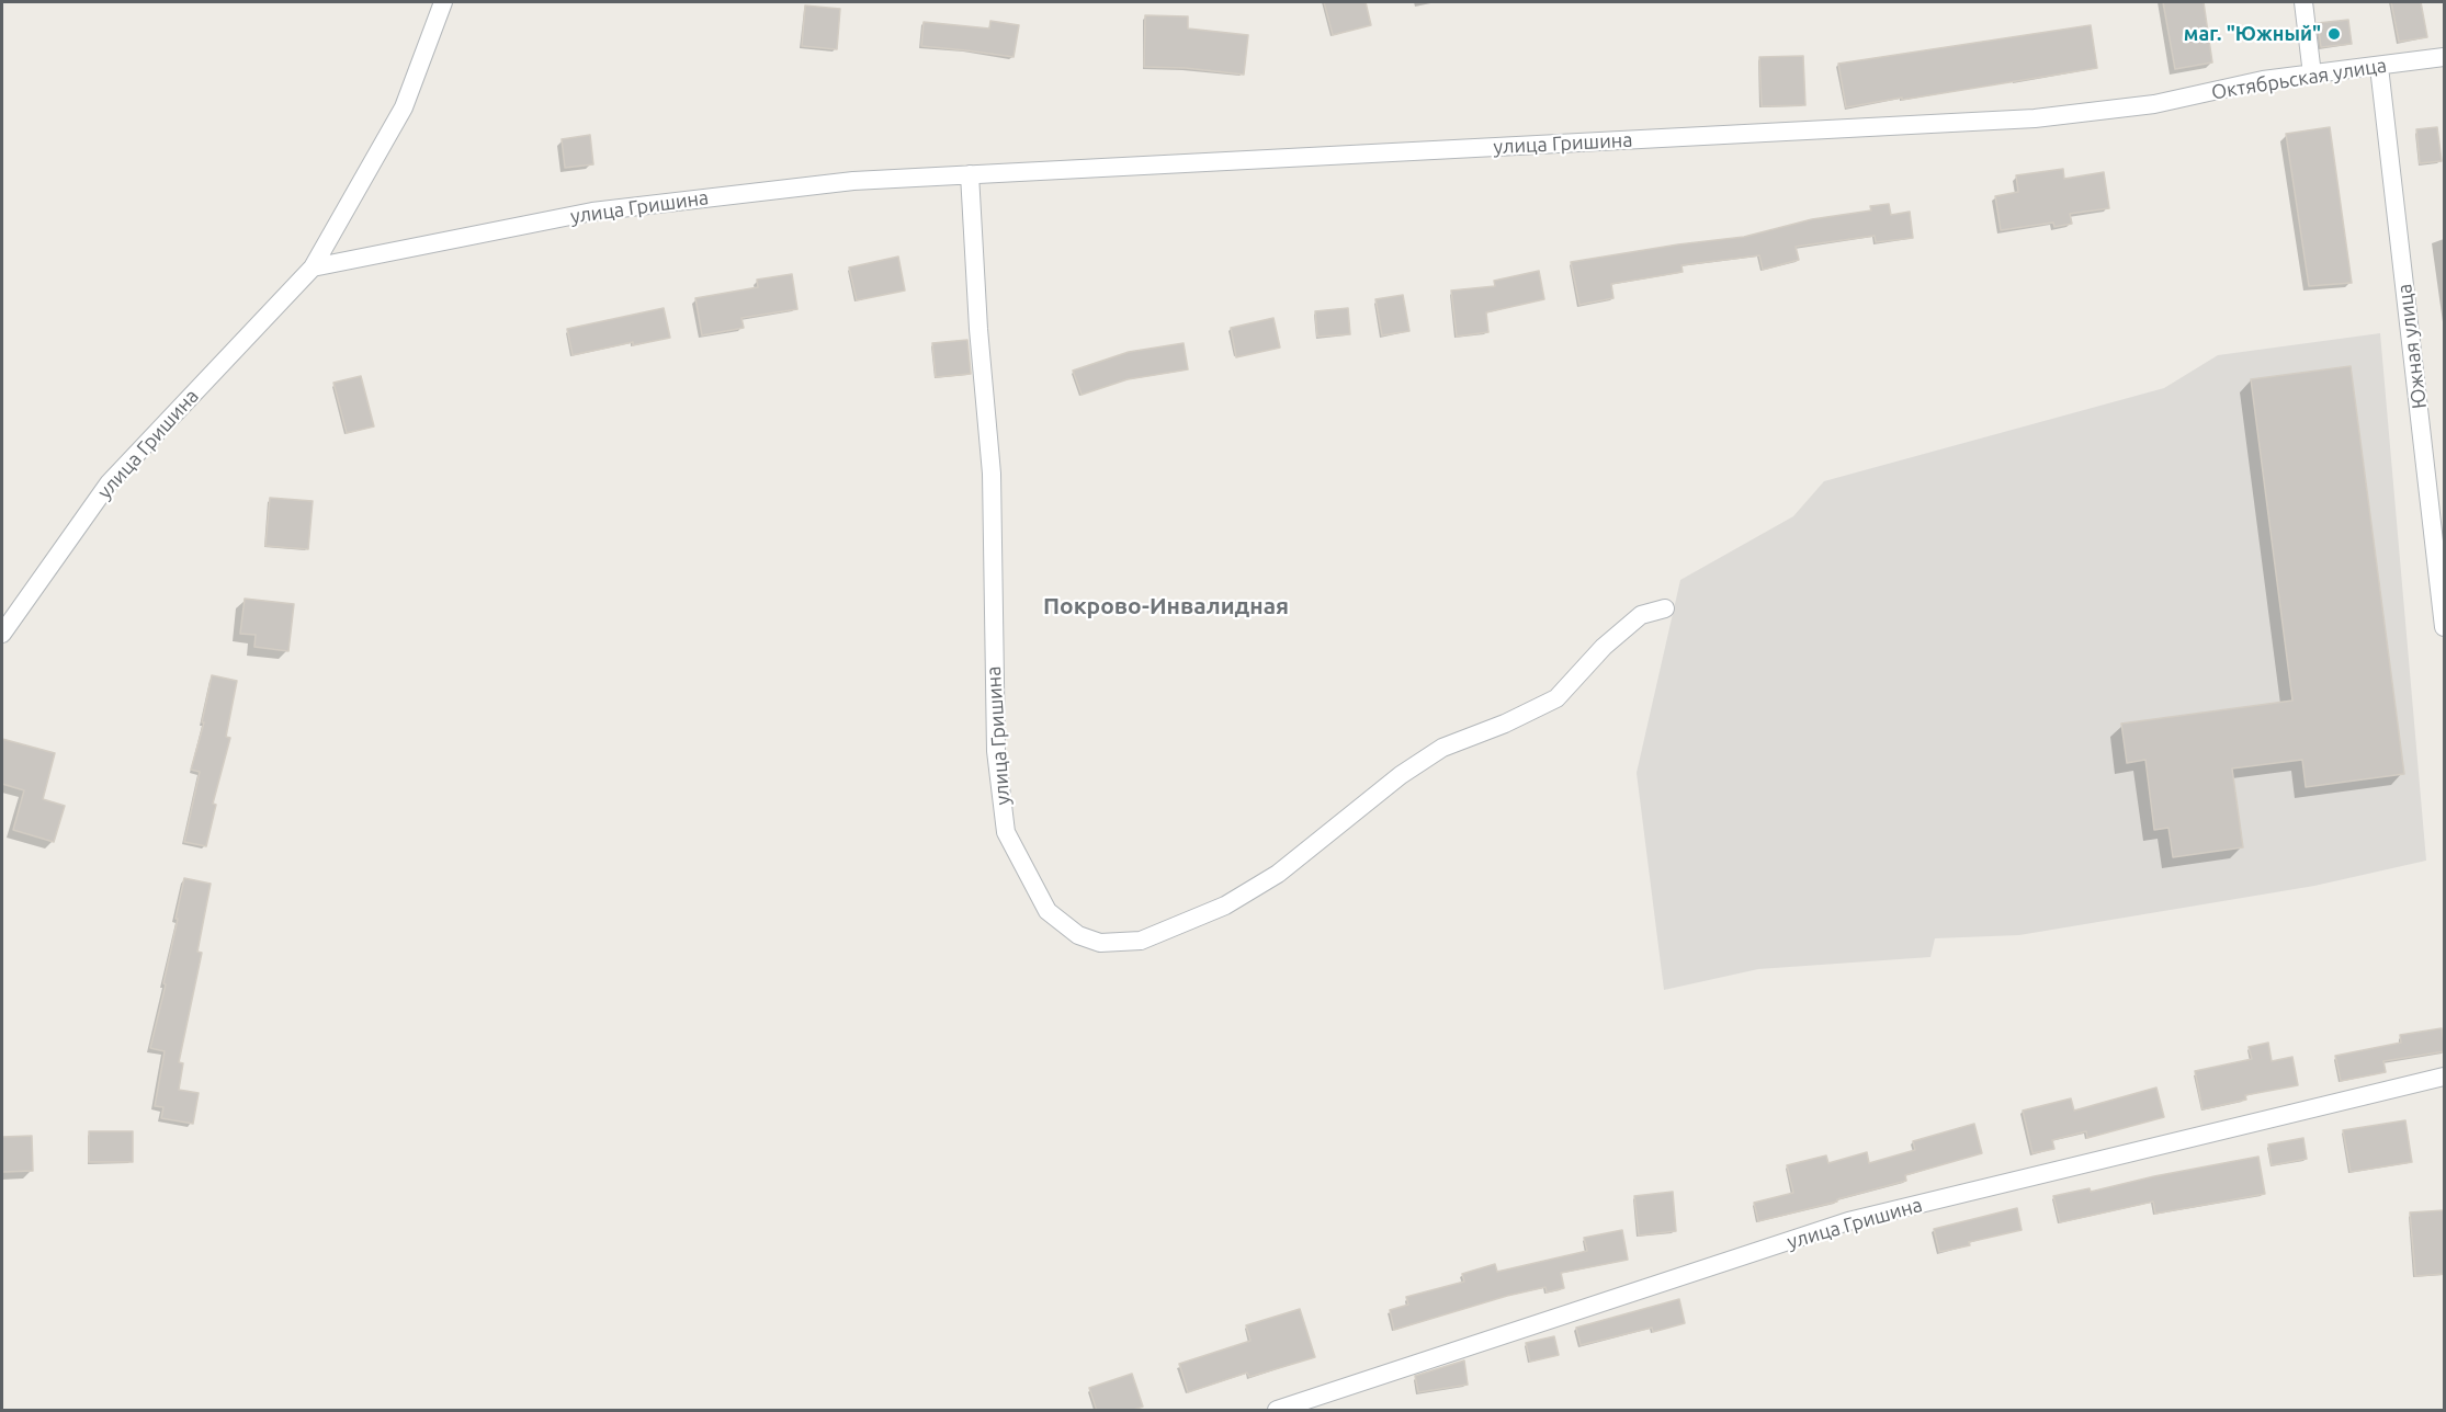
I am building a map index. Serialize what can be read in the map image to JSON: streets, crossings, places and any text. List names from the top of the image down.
{
  "streets": {
    "street": ["Октябрьская улица", "улица Гришина", "Южная улица"]
  },
  "crossings": [
    ["Октябрьская улица", "улица Гришина"],
    ["Октябрьская улица", "Южная улица"]
  ],
  "districts": ["Покрово-Инвалидная"],
  "places": ["маг. \"Южный\""]
}
